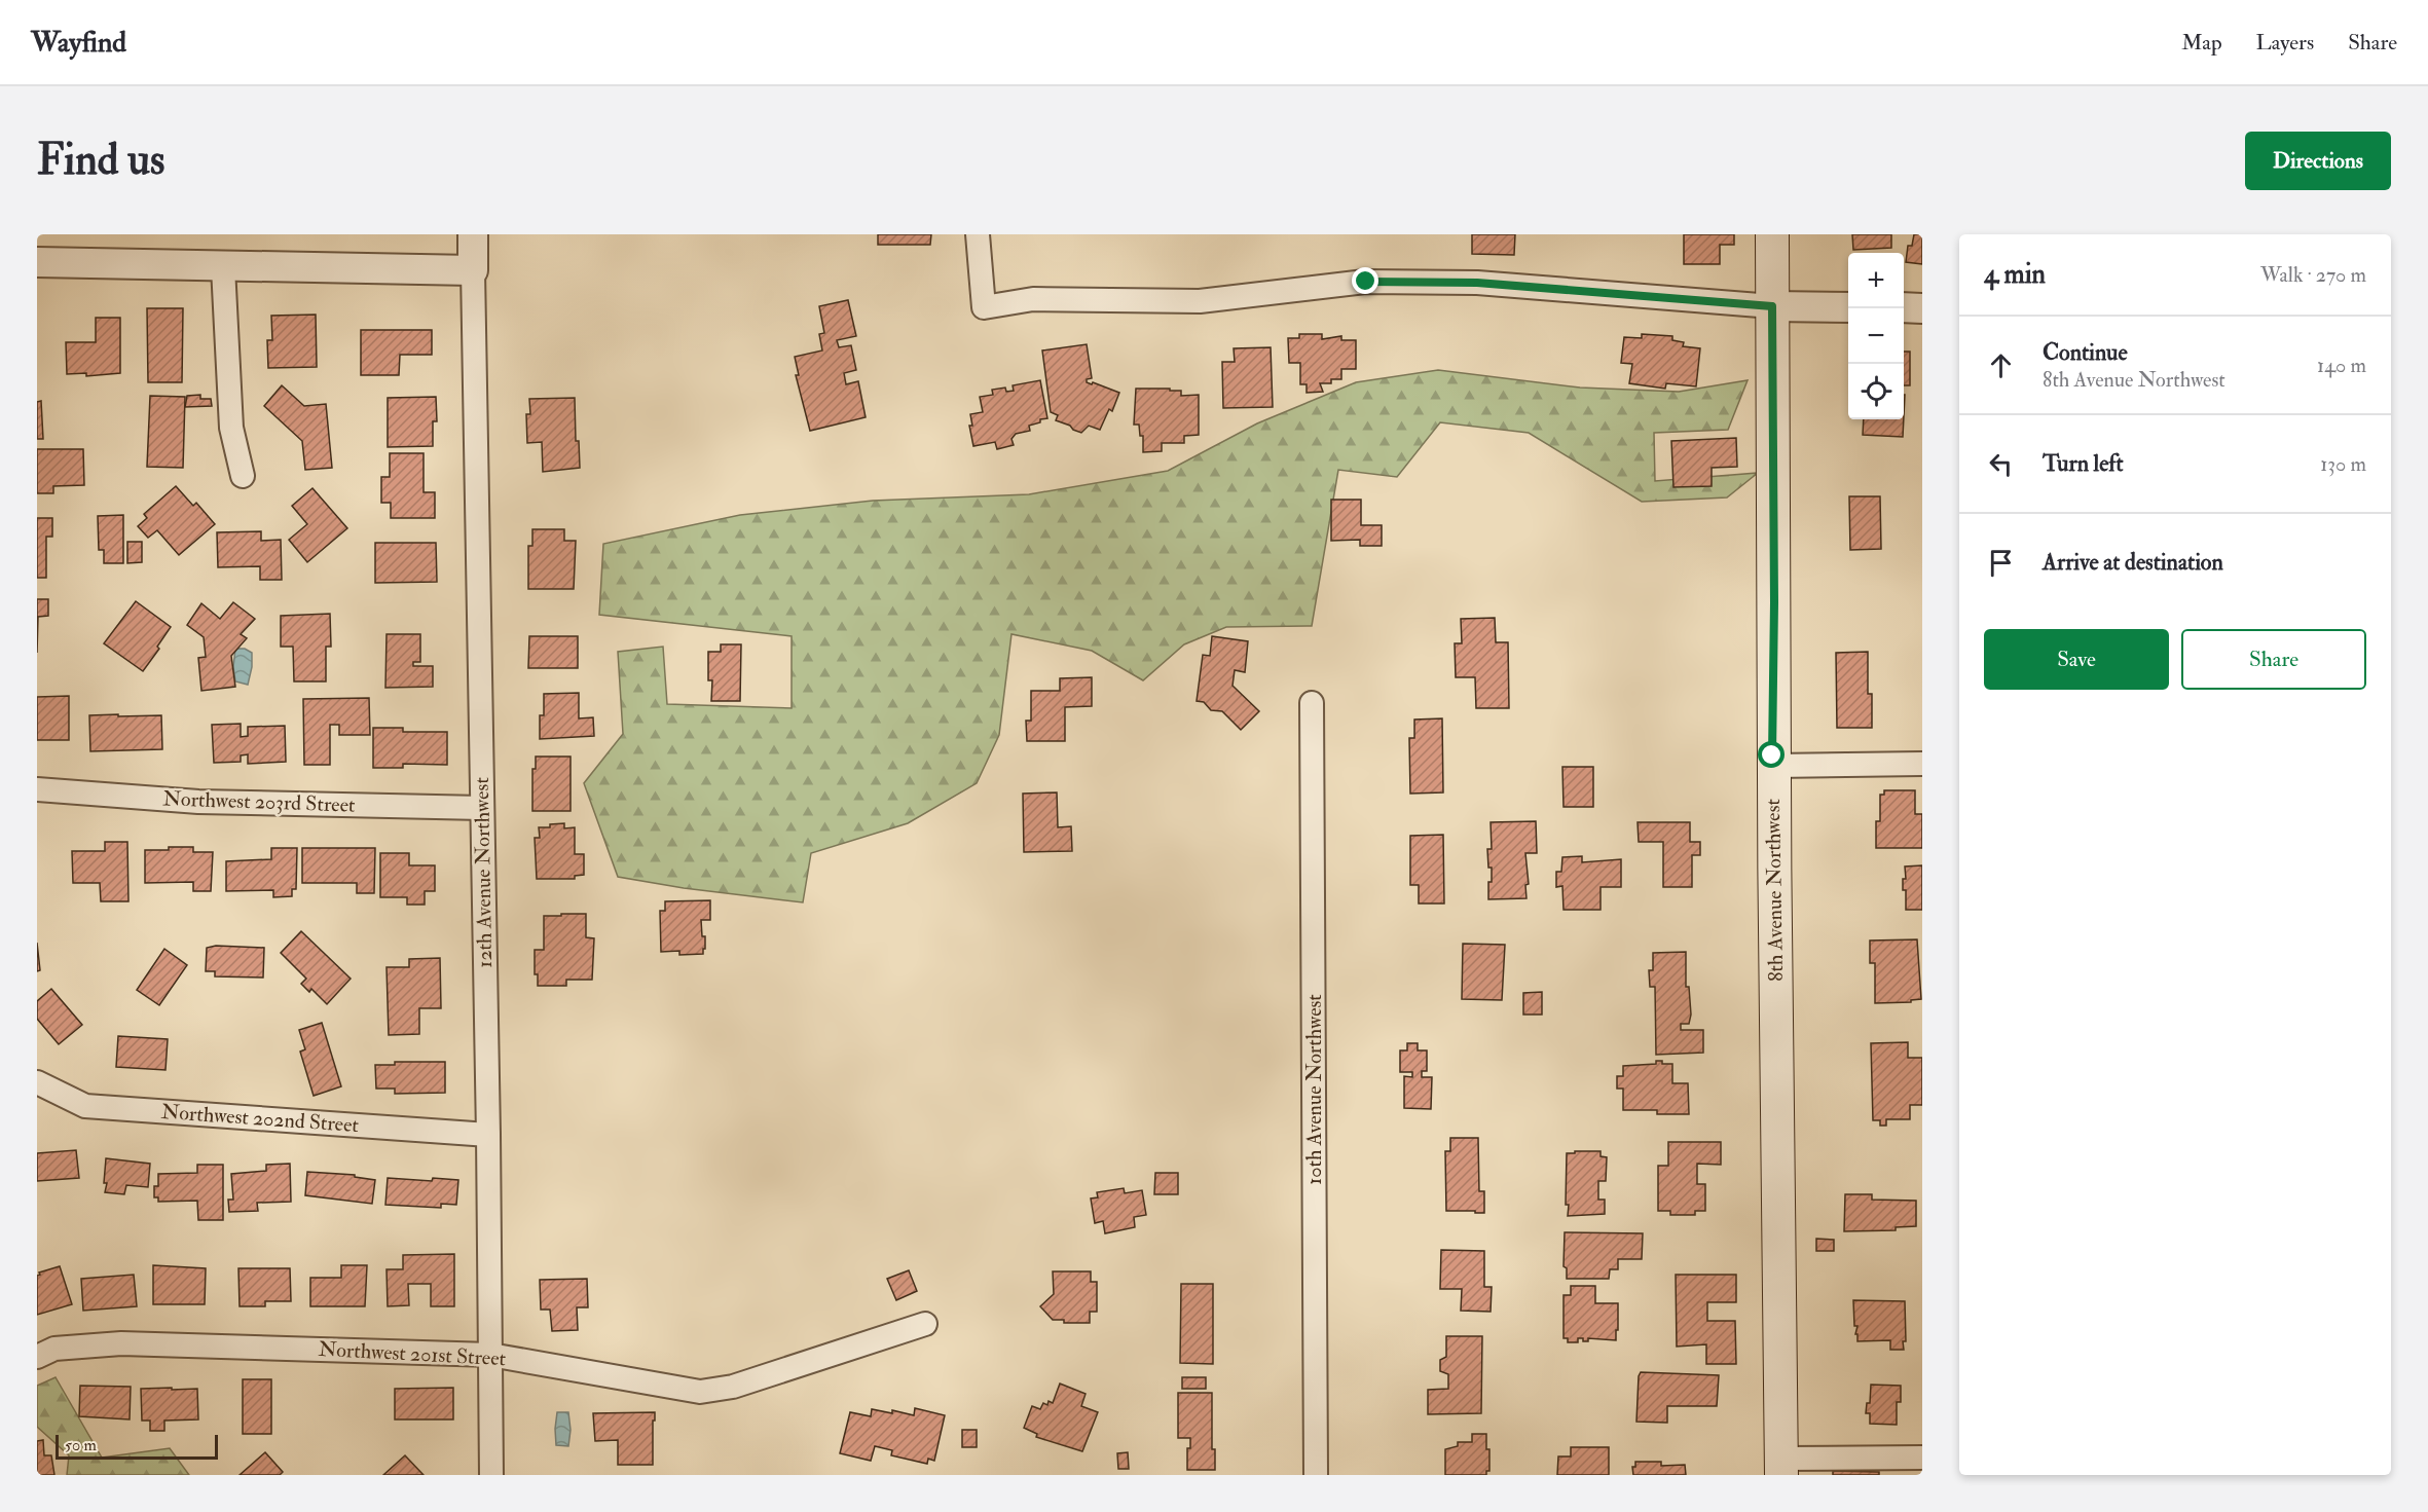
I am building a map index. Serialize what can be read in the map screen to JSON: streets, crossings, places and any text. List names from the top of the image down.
{
  "streets": {
    "main road": ["8th Avenue Northwest"],
    "street": [
      "Northwest 203rd Street",
      "12th Avenue Northwest",
      "10th Avenue Northwest",
      "Northwest 202nd Street",
      "Northwest 201st Street"
    ]
  },
  "crossings": [
    ["Northwest 203rd Street", "12th Avenue Northwest"],
    ["12th Avenue Northwest", "Northwest 202nd Street"],
    ["12th Avenue Northwest", "Northwest 201st Street"]
  ],
  "scale_bar": "50 m",
  "page": {
    "header": "Wayfind",
    "nav": ["Map", "Layers", "Share"],
    "buttons": [
      "Directions",
      ["Save", "Share"]
    ],
    "title": "Find us",
    "heading": ["4 min", "Walk · 270 m"],
    "map_buttons": ["+", "−"],
    "list": [
      ["Continue", "8th Avenue Northwest", "140 m"],
      ["Turn left", "130 m"],
      "Arrive at destination"
    ],
    "scale": "50 m"
  }
}
